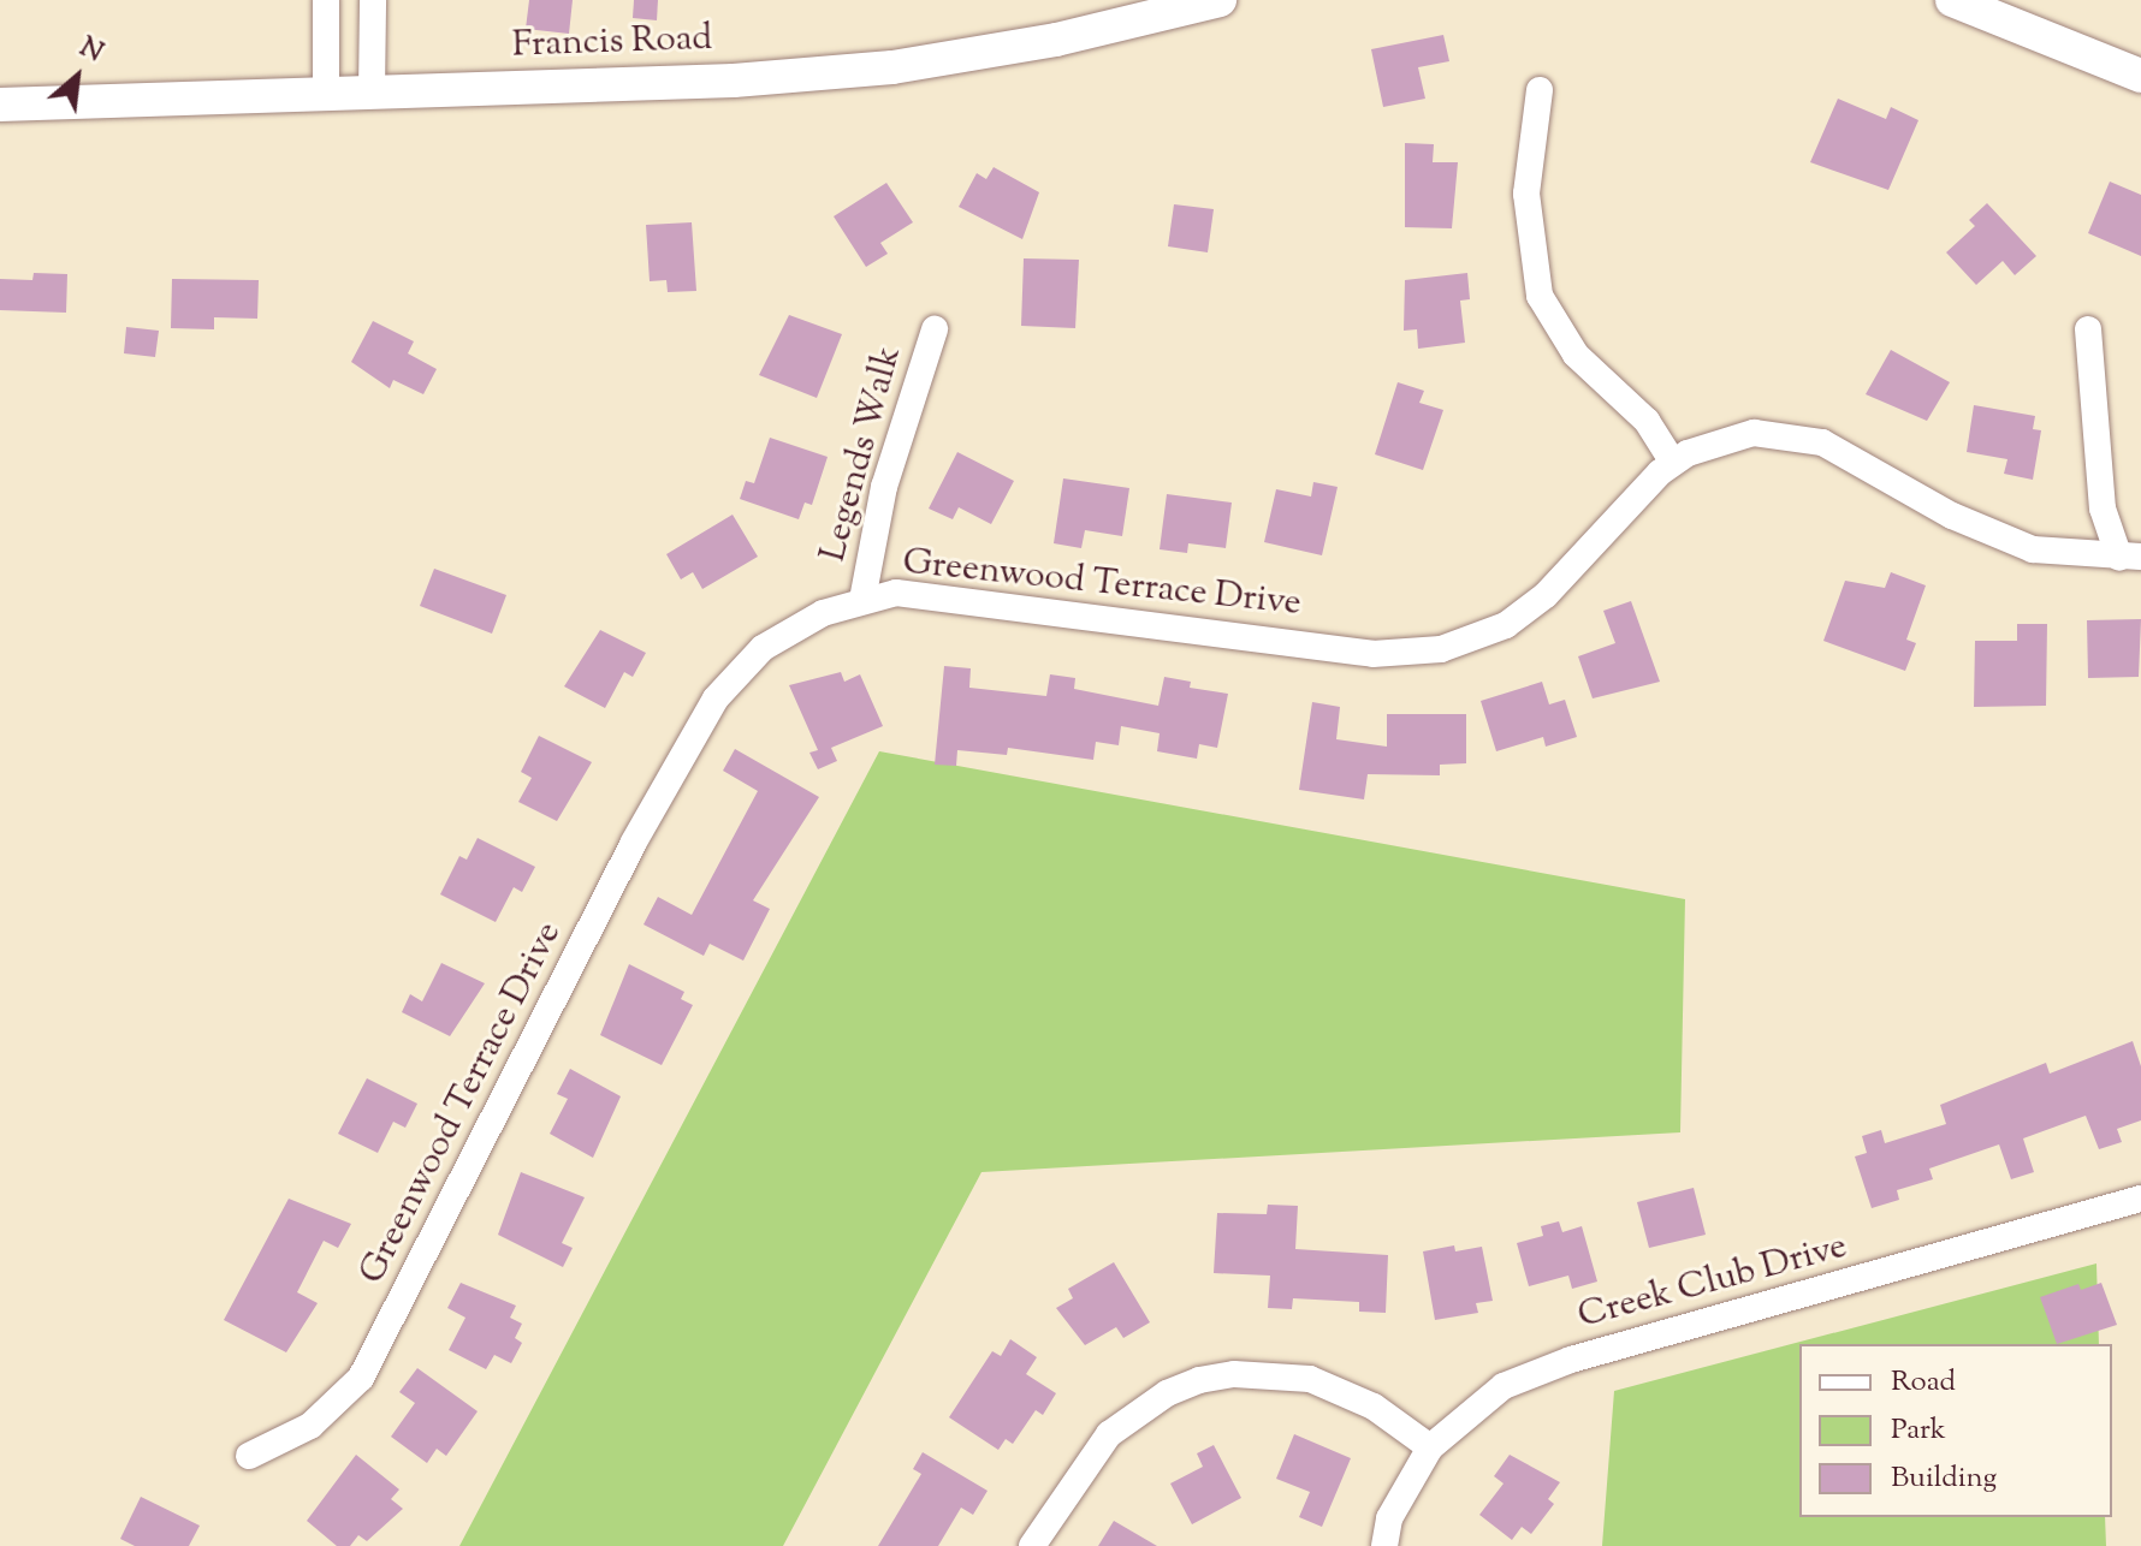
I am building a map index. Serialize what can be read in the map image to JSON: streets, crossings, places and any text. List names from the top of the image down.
{
  "streets": {
    "street": [
      "Francis Road",
      "Legends Walk",
      "Greenwood Terrace Drive",
      "Creek Club Drive"
    ]
  },
  "crossings": [
    ["Legends Walk", "Greenwood Terrace Drive"]
  ],
  "legend": ["Road", "Park", "Building"],
  "north": "top right"
}
